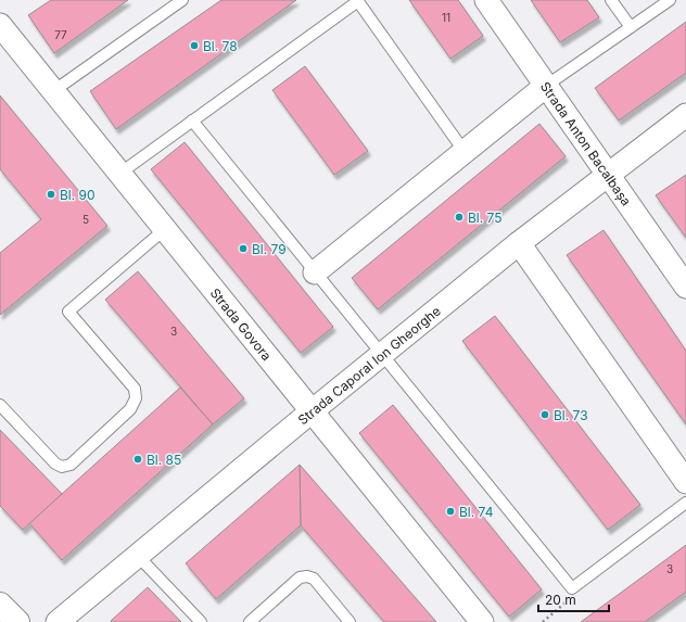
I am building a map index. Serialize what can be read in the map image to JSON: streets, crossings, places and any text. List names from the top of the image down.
{
  "streets": {
    "street": ["Strada Anton Bacalbașa", "Strada Govora", "Strada Caporal Ion Gheorghe"]
  },
  "crossings": [
    ["Strada Anton Bacalbașa", "Strada Caporal Ion Gheorghe"],
    ["Strada Govora", "Strada Caporal Ion Gheorghe"]
  ],
  "places": [
    "Bl. 78",
    "Bl. 90",
    "Bl. 75",
    "Bl. 79",
    "Bl. 73",
    "Bl. 85",
    "Bl. 74"
  ],
  "house_numbers": [
    "11",
    "77",
    "5",
    "3",
    "3"
  ],
  "scale_bar": "20 m"
}
